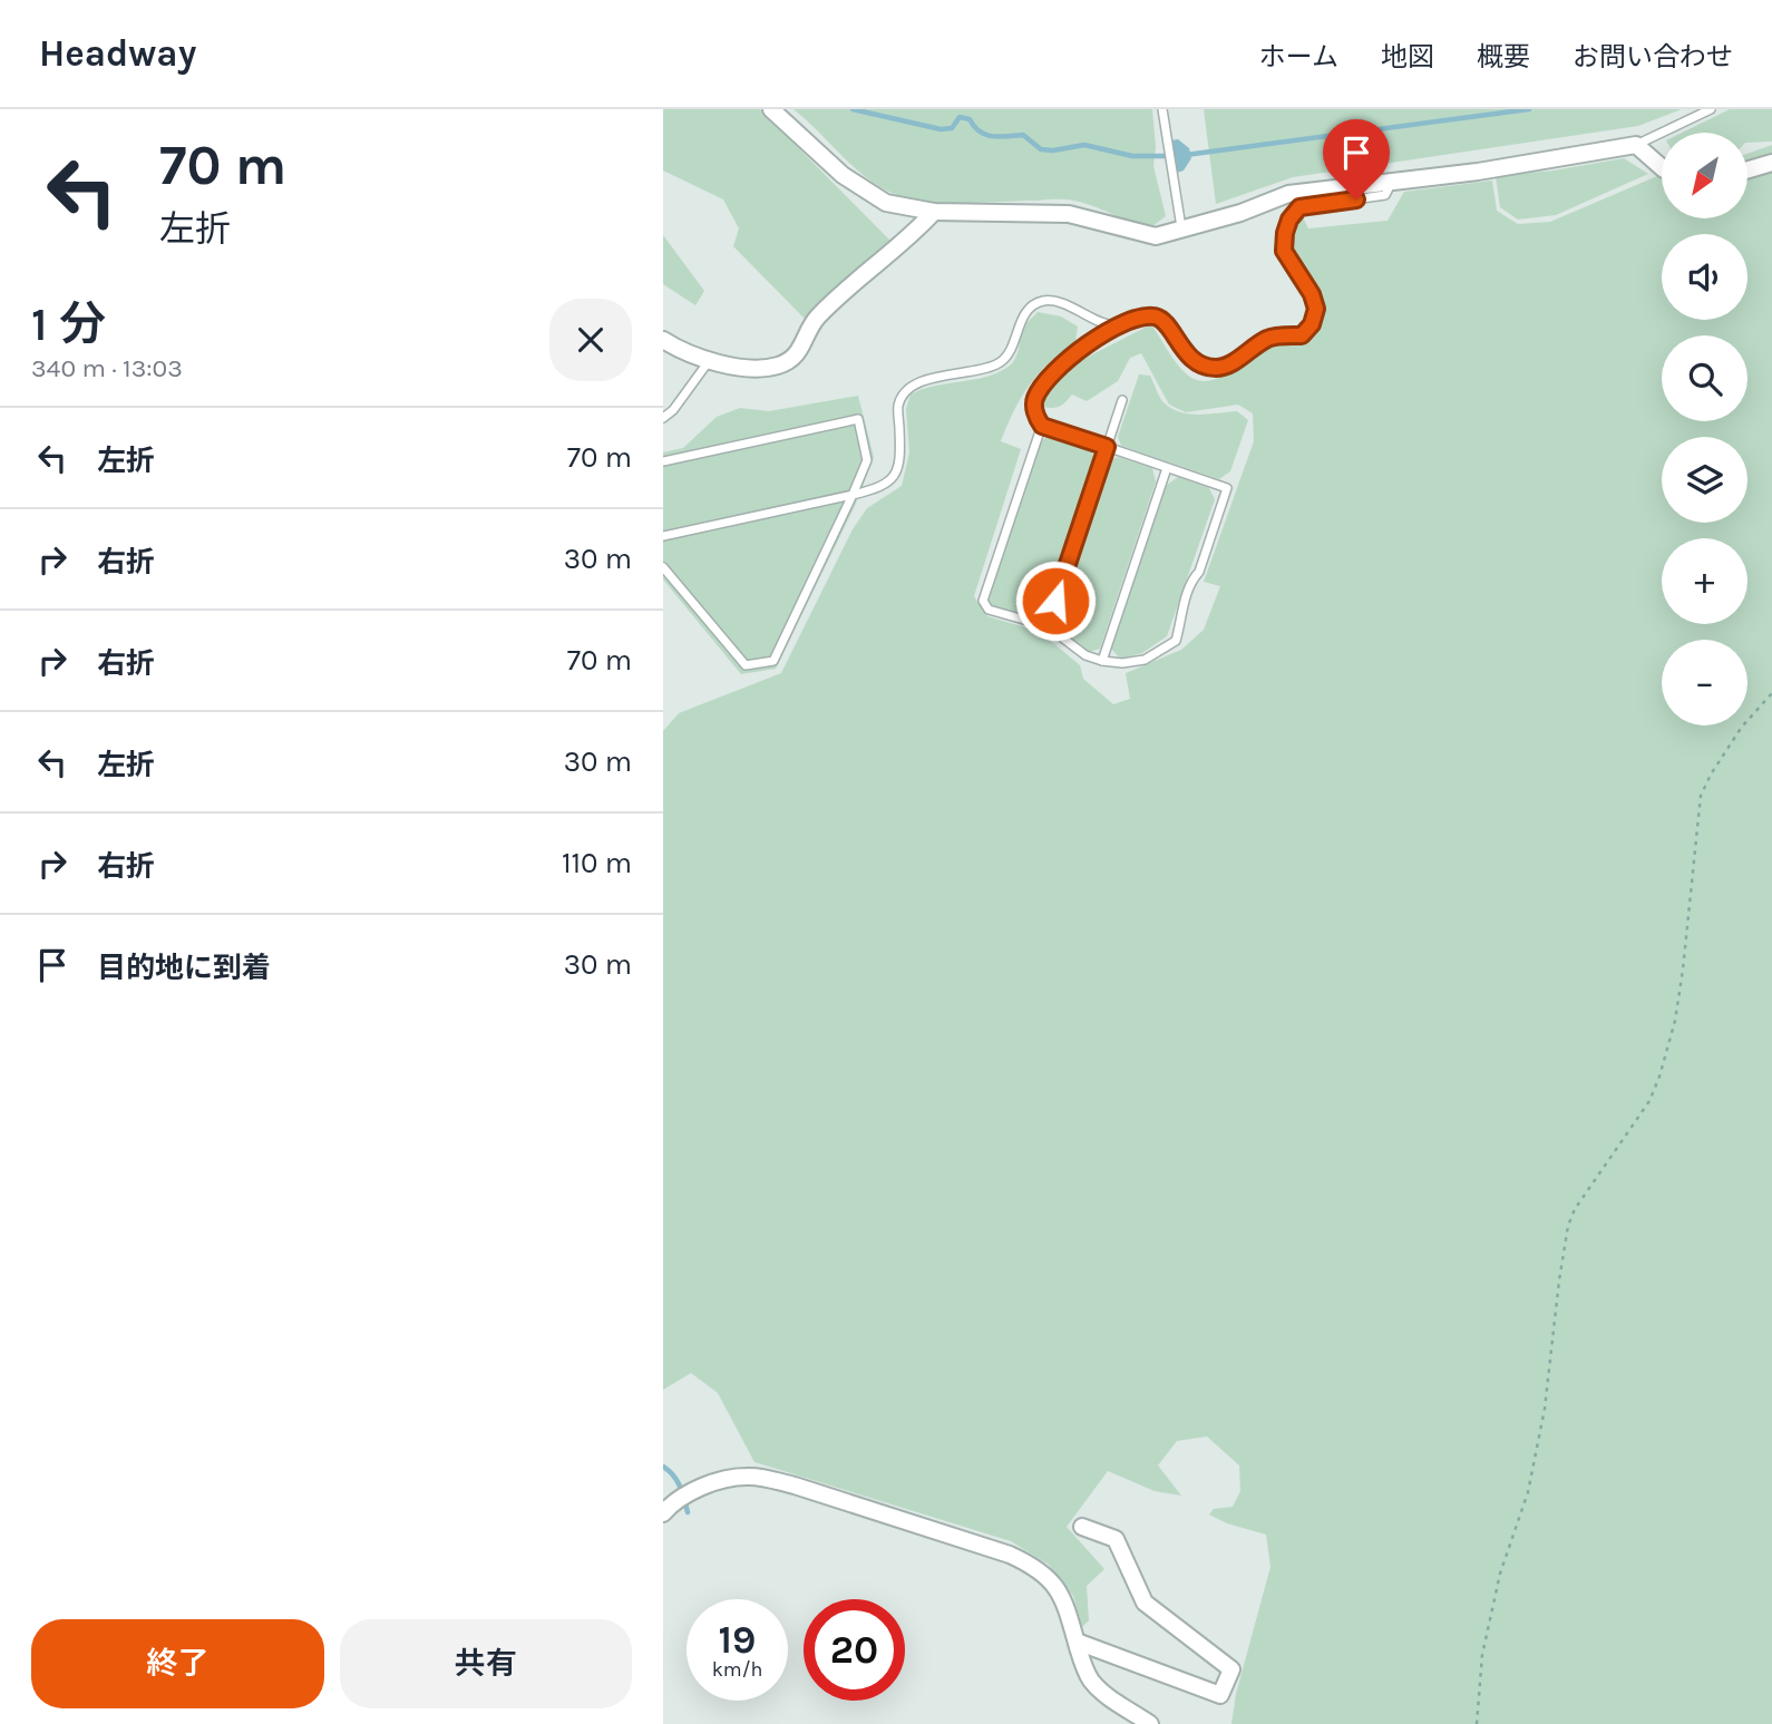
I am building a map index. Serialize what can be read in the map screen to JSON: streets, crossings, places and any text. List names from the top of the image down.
{
  "north": "bottom left",
  "page": {
    "header": "Headway",
    "nav": [
      "ホーム",
      "地図",
      "概要",
      "お問い合わせ"
    ],
    "turn": ["70 m", "左折"],
    "map_buttons": ["+", "−"],
    "heading": ["1 分", "340 m · 13:03"],
    "list": [
      {
        "name": "左折",
        "value": "70 m"
      },
      {
        "name": "右折",
        "value": "30 m"
      },
      {
        "name": "右折",
        "value": "70 m"
      },
      {
        "name": "左折",
        "value": "30 m"
      },
      {
        "name": "右折",
        "value": "110 m"
      },
      {
        "name": "目的地に到着",
        "value": "30 m"
      }
    ],
    "speed": "19 km/h",
    "limit": "20",
    "buttons": ["終了", "共有"]
  }
}
